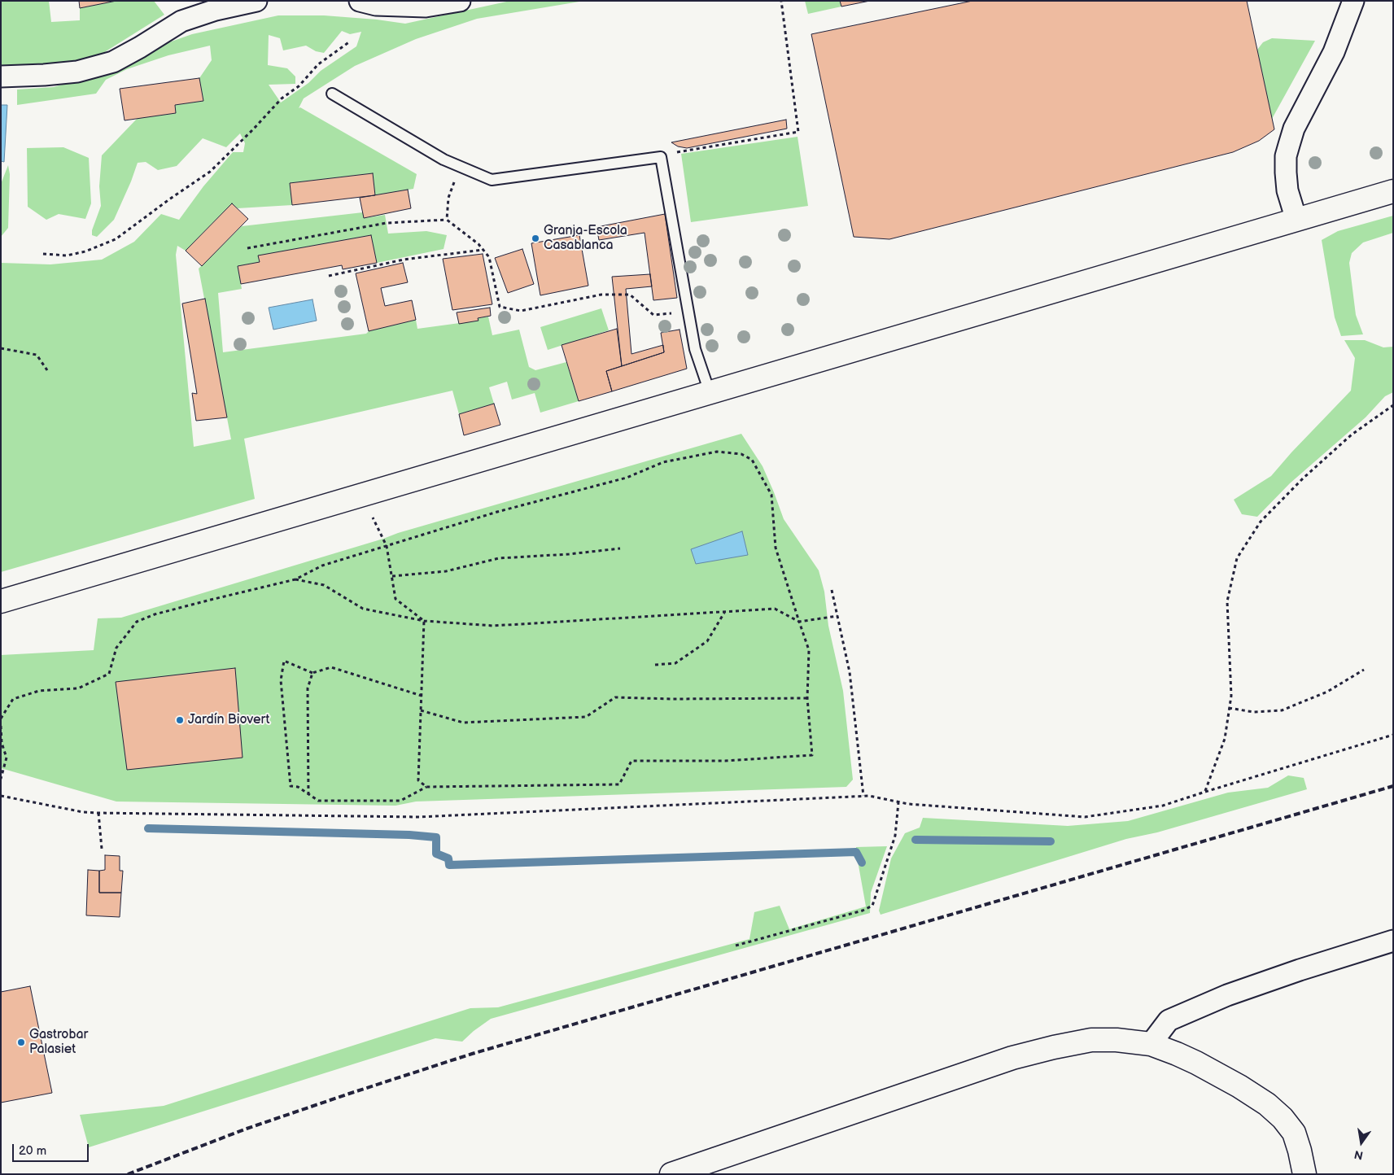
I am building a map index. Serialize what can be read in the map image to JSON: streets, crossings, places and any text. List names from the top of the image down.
{
  "places": ["Granja-Escola Casablanca", "Jardín Biovert", "Gastrobar Palasiet"],
  "scale_bar": "20 m",
  "north": "bottom"
}
